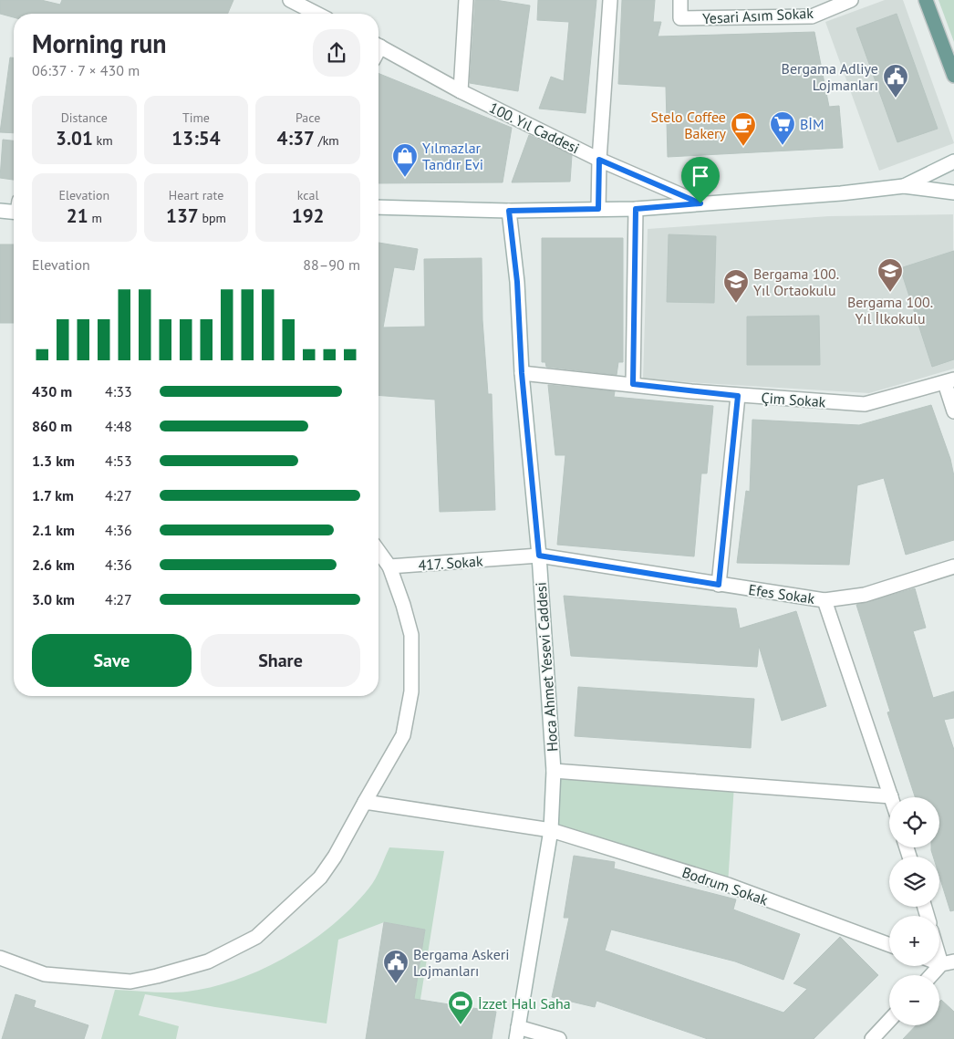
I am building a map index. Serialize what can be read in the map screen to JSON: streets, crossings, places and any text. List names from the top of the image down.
{
  "streets": {
    "street": [
      "Yesari Asım Sokak",
      "100. Yıl Caddesi",
      "Çim Sokak",
      "417. Sokak",
      "Efes Sokak",
      "Hoca Ahmet Yesevi Caddesi",
      "Bodrum Sokak"
    ]
  },
  "crossings": [
    ["Çim Sokak", "Hoca Ahmet Yesevi Caddesi"],
    ["417. Sokak", "Efes Sokak"],
    ["417. Sokak", "Hoca Ahmet Yesevi Caddesi"],
    ["Efes Sokak", "Hoca Ahmet Yesevi Caddesi"],
    ["Hoca Ahmet Yesevi Caddesi", "Bodrum Sokak"]
  ],
  "places": {
    "public building": ["Bergama Adliye Lojmanları", "Bergama Askeri Lojmanları"],
    "supermarket": ["BİM"],
    "cafe": ["Stelo Coffee Bakery"],
    "shop": ["Yılmazlar Tandır Evi"],
    "school or university": ["Bergama 100. Yıl İlkokulu", "Bergama 100. Yıl Ortaokulu"],
    "sports": ["İzzet Halı Saha"]
  },
  "page": {
    "heading": ["Morning run", "06:37 · 7 × 430 m"],
    "stats": [
      ["Distance", "3.01 km"],
      ["Time", "13:54"],
      ["Pace", "4:37 /km"],
      ["Elevation", "21 m"],
      ["Heart rate", "137 bpm"],
      ["kcal", "192"]
    ],
    "chart": ["Elevation", "88–90 m"],
    "list": [
      {
        "name": "430 m",
        "note": "4:33"
      },
      {
        "name": "860 m",
        "note": "4:48"
      },
      {
        "name": "1.3 km",
        "note": "4:53"
      },
      {
        "name": "1.7 km",
        "note": "4:27"
      },
      {
        "name": "2.1 km",
        "note": "4:36"
      },
      {
        "name": "2.6 km",
        "note": "4:36"
      },
      {
        "name": "3.0 km",
        "note": "4:27"
      }
    ],
    "buttons": ["Save", "Share"],
    "map_buttons": ["+", "−"]
  }
}
